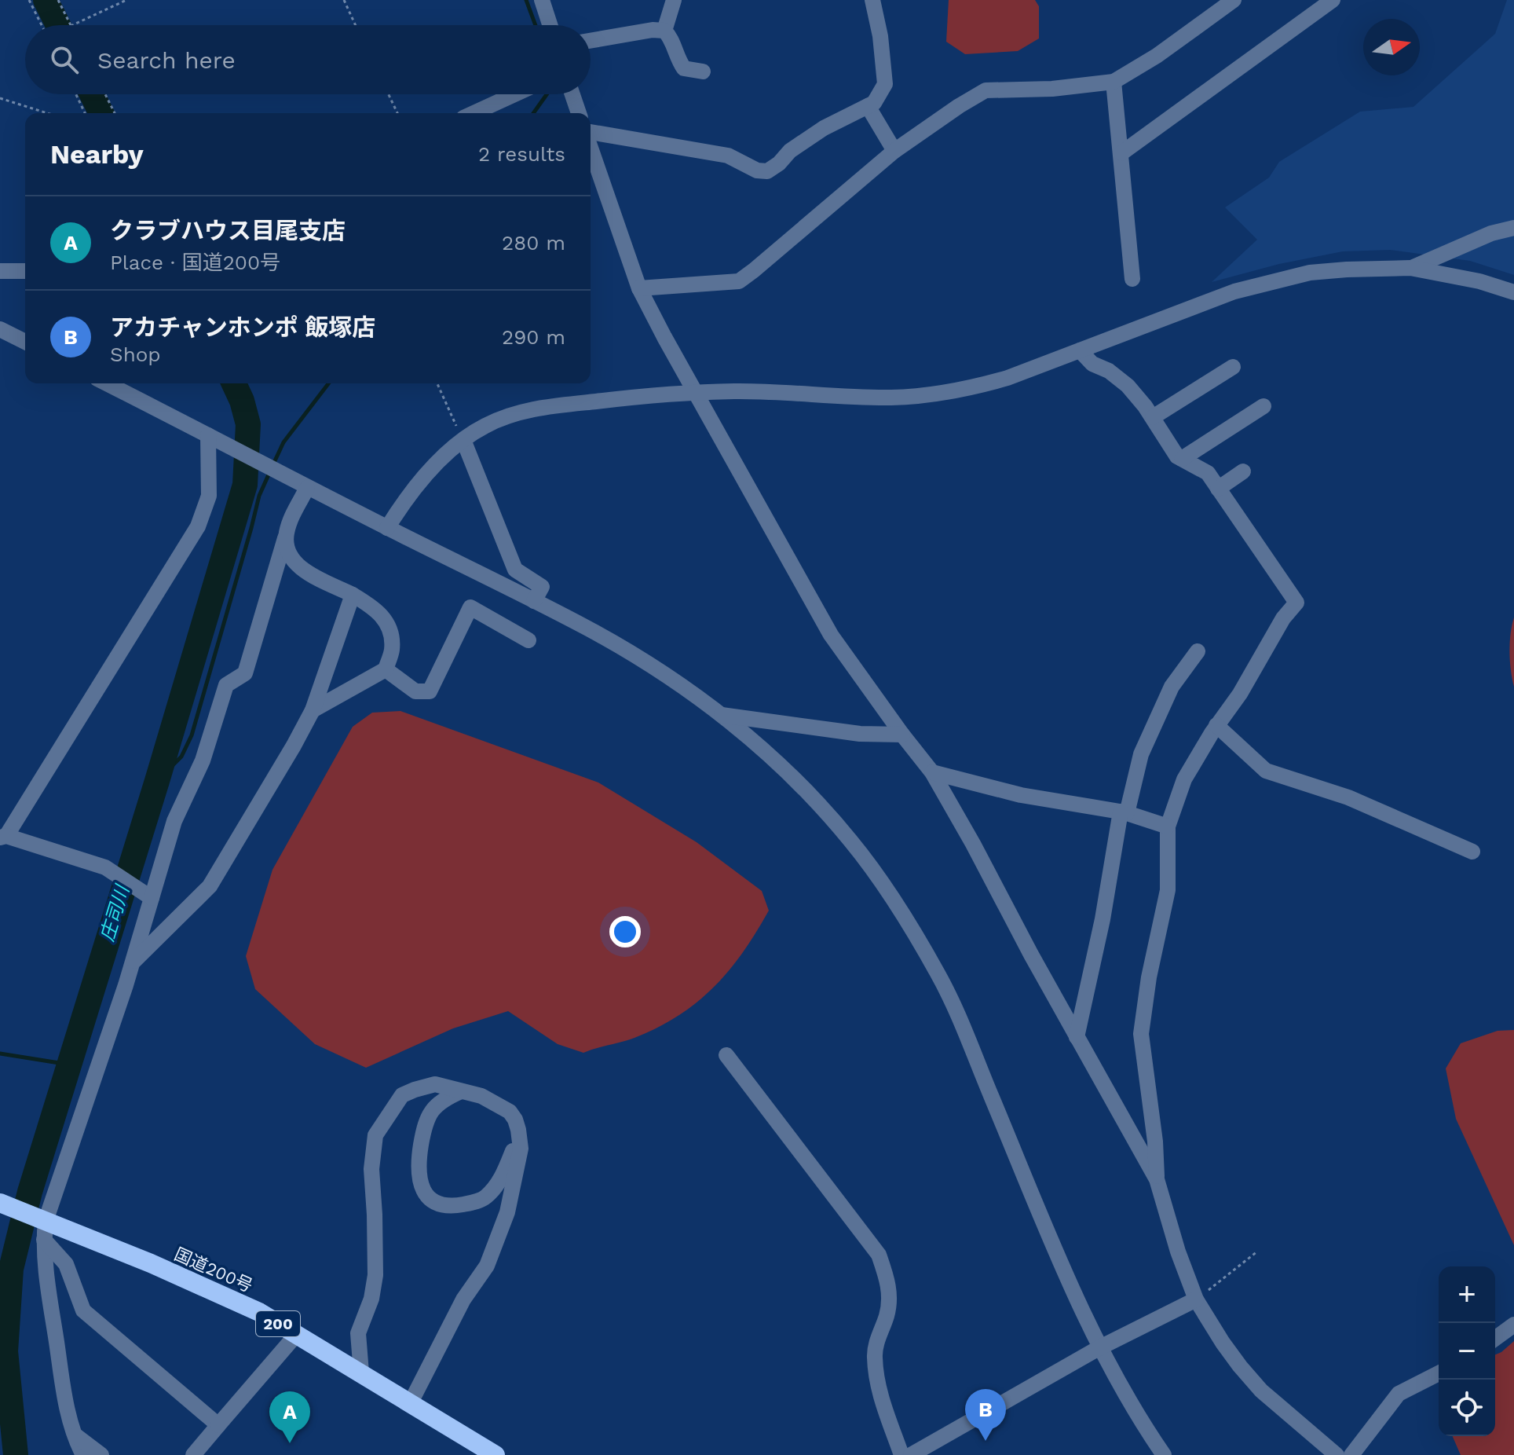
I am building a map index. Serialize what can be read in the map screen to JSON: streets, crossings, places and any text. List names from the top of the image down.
{
  "streets": {
    "highway": ["国道200号", "200"]
  },
  "water": ["庄司川"],
  "north": "right",
  "page": {
    "search": "Search here",
    "heading": ["Nearby", "2 results"],
    "list": [
      {
        "mark": "A",
        "name": "クラブハウス目尾支店",
        "note": "Place · 国道200号",
        "value": "280 m"
      },
      {
        "mark": "B",
        "name": "アカチャンホンポ 飯塚店",
        "note": "Shop",
        "value": "290 m"
      }
    ],
    "map_buttons": ["+", "−"],
    "pins": ["B", "A"]
  }
}
